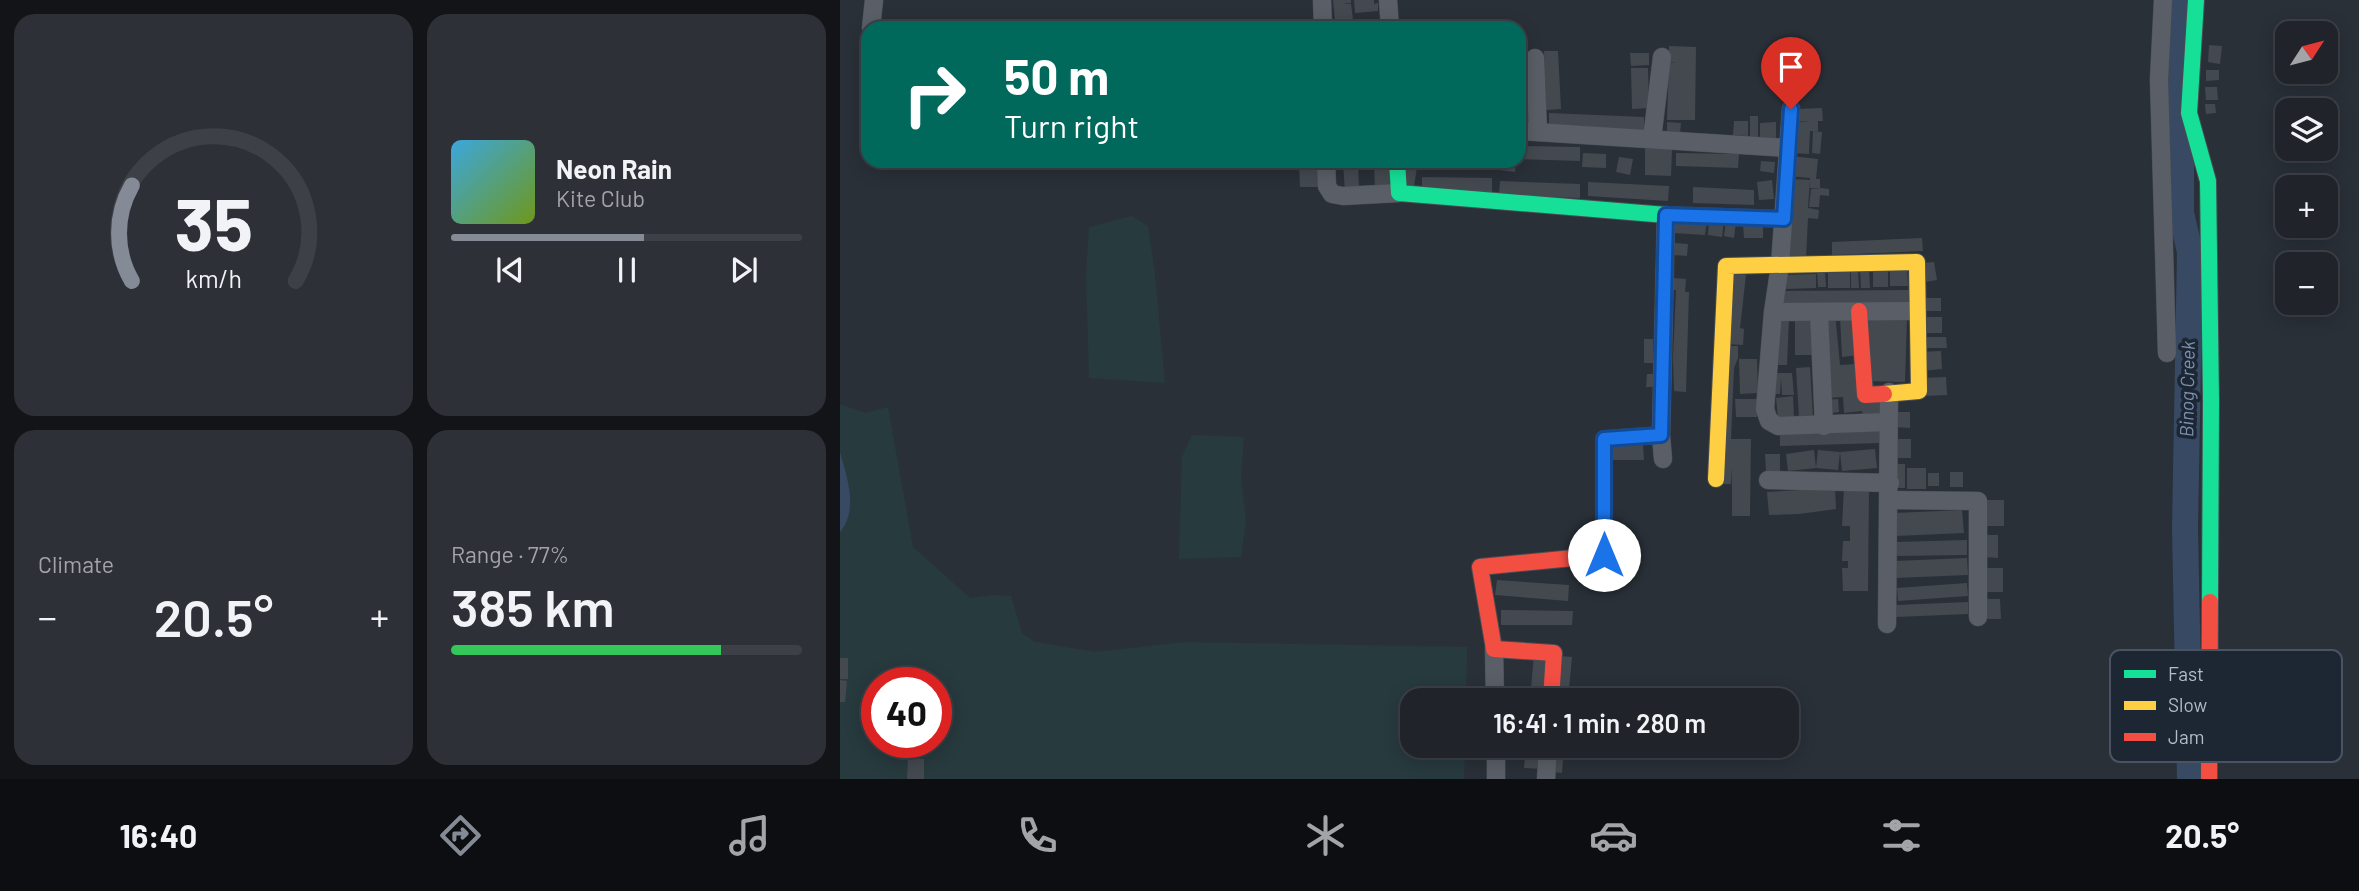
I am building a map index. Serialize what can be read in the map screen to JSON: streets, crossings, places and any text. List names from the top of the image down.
{
  "water": ["Binog Creek"],
  "legend": ["Fast", "Slow", "Jam"],
  "north": "top right",
  "page": {
    "map_buttons": ["+", "−"],
    "turn": ["50 m", "Turn right"],
    "song": ["Neon Rain", "Kite Club"],
    "tile": [
      "Climate",
      ["Range · 77%", "385 km"]
    ],
    "heat": ["−", "20.5°", "+"],
    "limit": "40",
    "trip": "16:41 · 1 min · 280 m",
    "tabs": ["16:40", "20.5°"],
    "gauge": ["35", "km/h"]
  }
}
